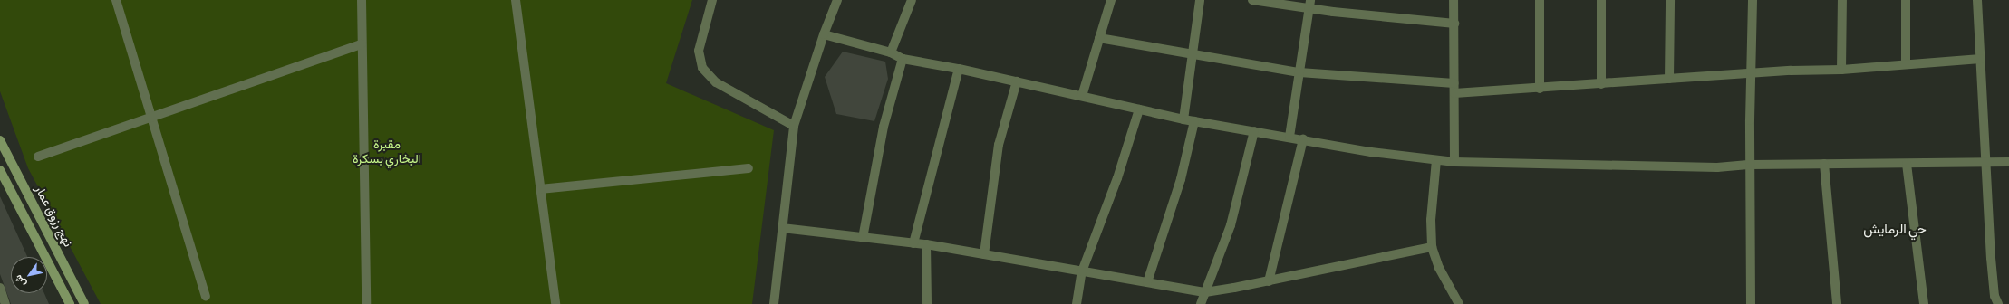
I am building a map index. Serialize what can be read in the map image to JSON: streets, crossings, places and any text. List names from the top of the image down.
{
  "streets": {
    "main road": ["نهج رزوق عمار"]
  },
  "districts": ["حي الرمايش"],
  "parks": ["مقبرة البخاري بسكرة"],
  "north": "bottom left"
}
